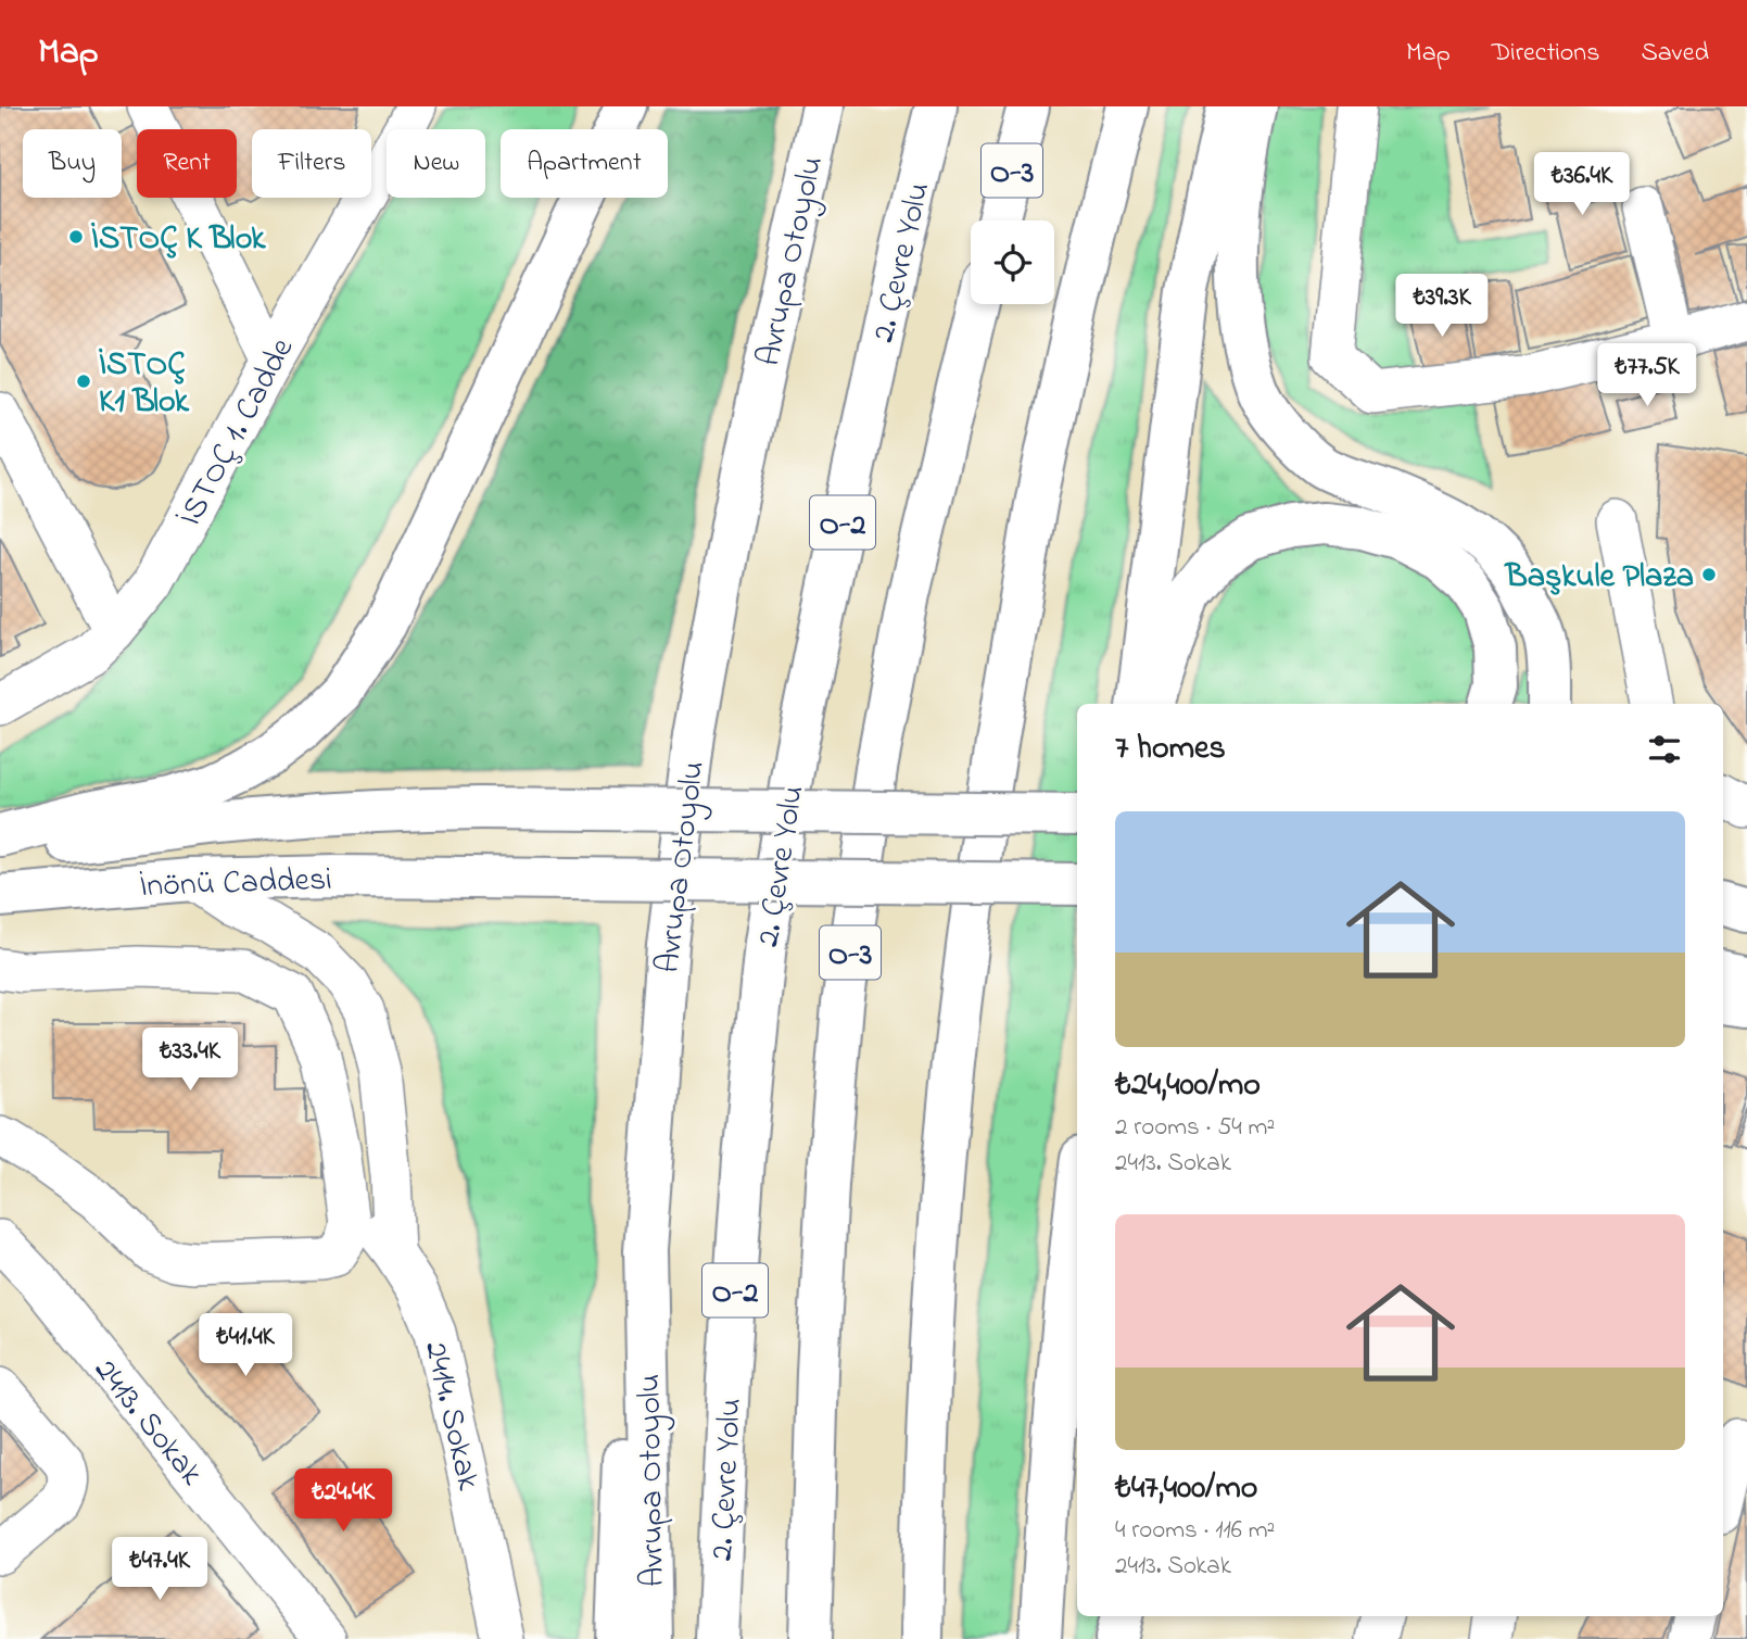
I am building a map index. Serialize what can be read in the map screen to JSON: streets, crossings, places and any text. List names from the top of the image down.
{
  "streets": {
    "main road": [
      "O-3",
      "Avrupa Otoyolu",
      "2. Çevre Yolu",
      "O-2",
      "İnönü Caddesi"
    ],
    "street": ["İSTOÇ 1. Cadde", "2414. Sokak", "2413. Sokak"]
  },
  "places": ["İSTOÇ K Blok", "İSTOÇ K1 Blok", "Başkule Plaza"],
  "page": {
    "header": "Map",
    "nav": ["Map", "Directions", "Saved"],
    "chip": [
      "Buy",
      "Rent",
      "Filters",
      "New",
      "Apartment"
    ],
    "price": [
      "₺36.4K",
      "₺39.3K",
      "₺77.5K",
      "₺33.4K",
      "₺41.4K",
      "₺24.4K",
      "₺47.4K"
    ],
    "heading": "7 homes",
    "list": [
      {
        "name": "₺24,400/mo",
        "note": "2 rooms · 54 m² · 2413. Sokak"
      },
      {
        "name": "₺47,400/mo",
        "note": "4 rooms · 116 m² · 2413. Sokak"
      }
    ]
  }
}
